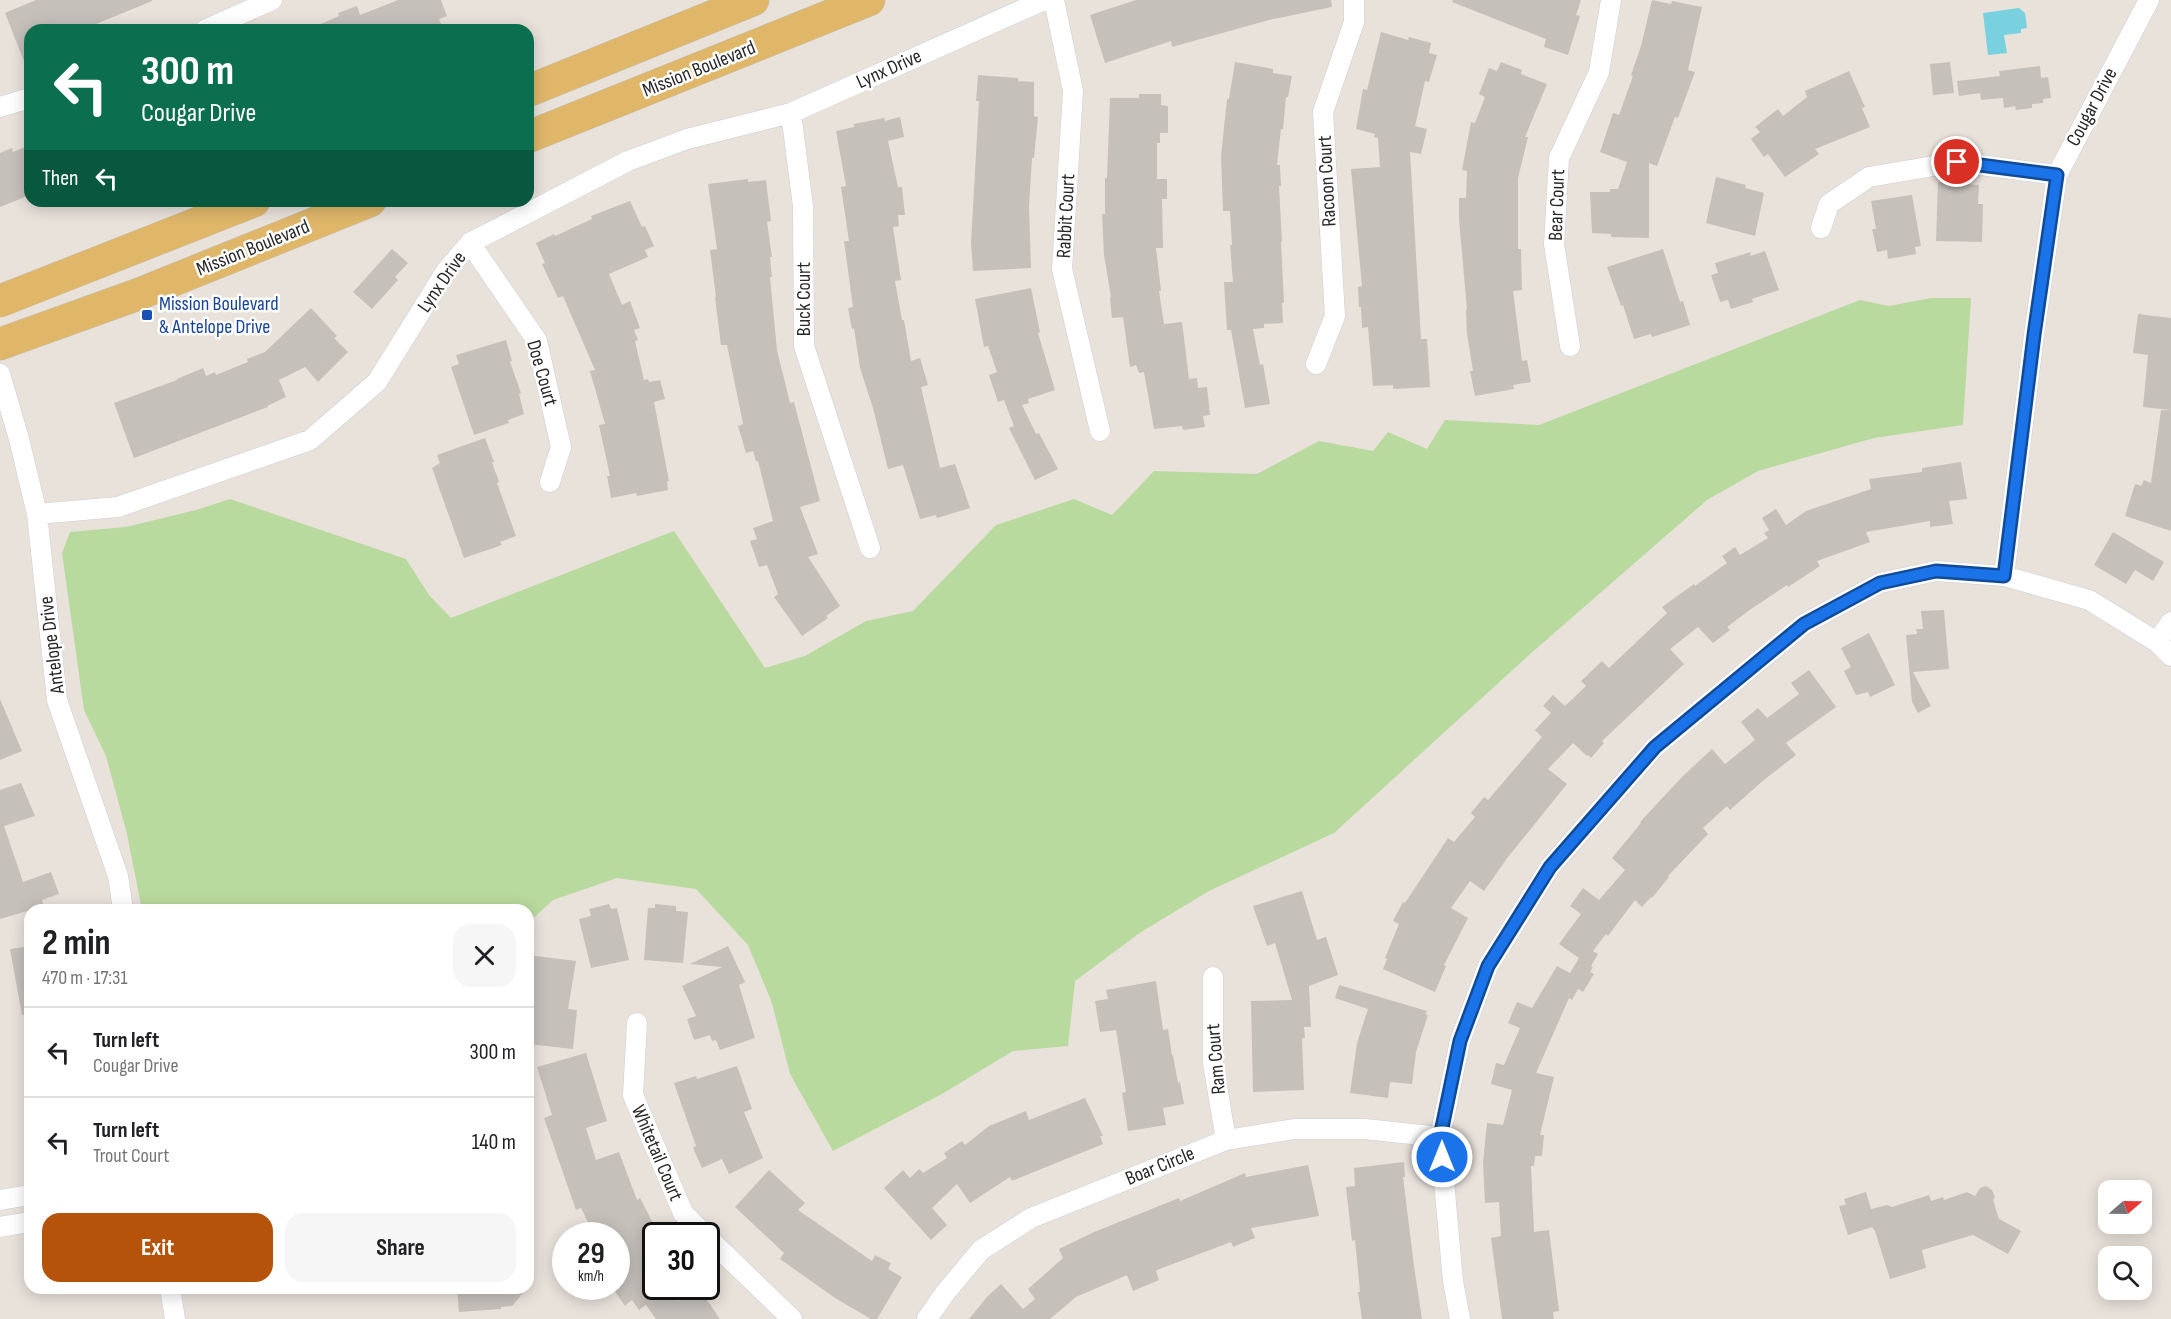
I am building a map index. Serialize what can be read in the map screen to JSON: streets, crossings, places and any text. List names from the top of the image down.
{
  "streets": {
    "main road": ["Mission Boulevard"],
    "street": [
      "Lynx Drive",
      "Cougar Drive",
      "Racoon Court",
      "Bear Court",
      "Rabbit Court",
      "Buck Court",
      "Doe Court",
      "Antelope Drive",
      "Ram Court",
      "Whitetail Court",
      "Boar Circle"
    ]
  },
  "crossings": [
    ["Lynx Drive", "Buck Court"],
    ["Lynx Drive", "Doe Court"],
    ["Lynx Drive", "Antelope Drive"],
    ["Ram Court", "Boar Circle"]
  ],
  "places": {
    "transit": ["Mission Boulevard & Antelope Drive"]
  },
  "north": "right",
  "page": {
    "turn": ["300 m", "Cougar Drive"],
    "then": "Then",
    "heading": ["2 min", "470 m · 17:31"],
    "list": [
      {
        "name": "Turn left",
        "note": "Cougar Drive",
        "value": "300 m"
      },
      {
        "name": "Turn left",
        "note": "Trout Court",
        "value": "140 m"
      }
    ],
    "buttons": ["Exit", "Share"],
    "speed": "29 km/h",
    "limit": "30"
  }
}
